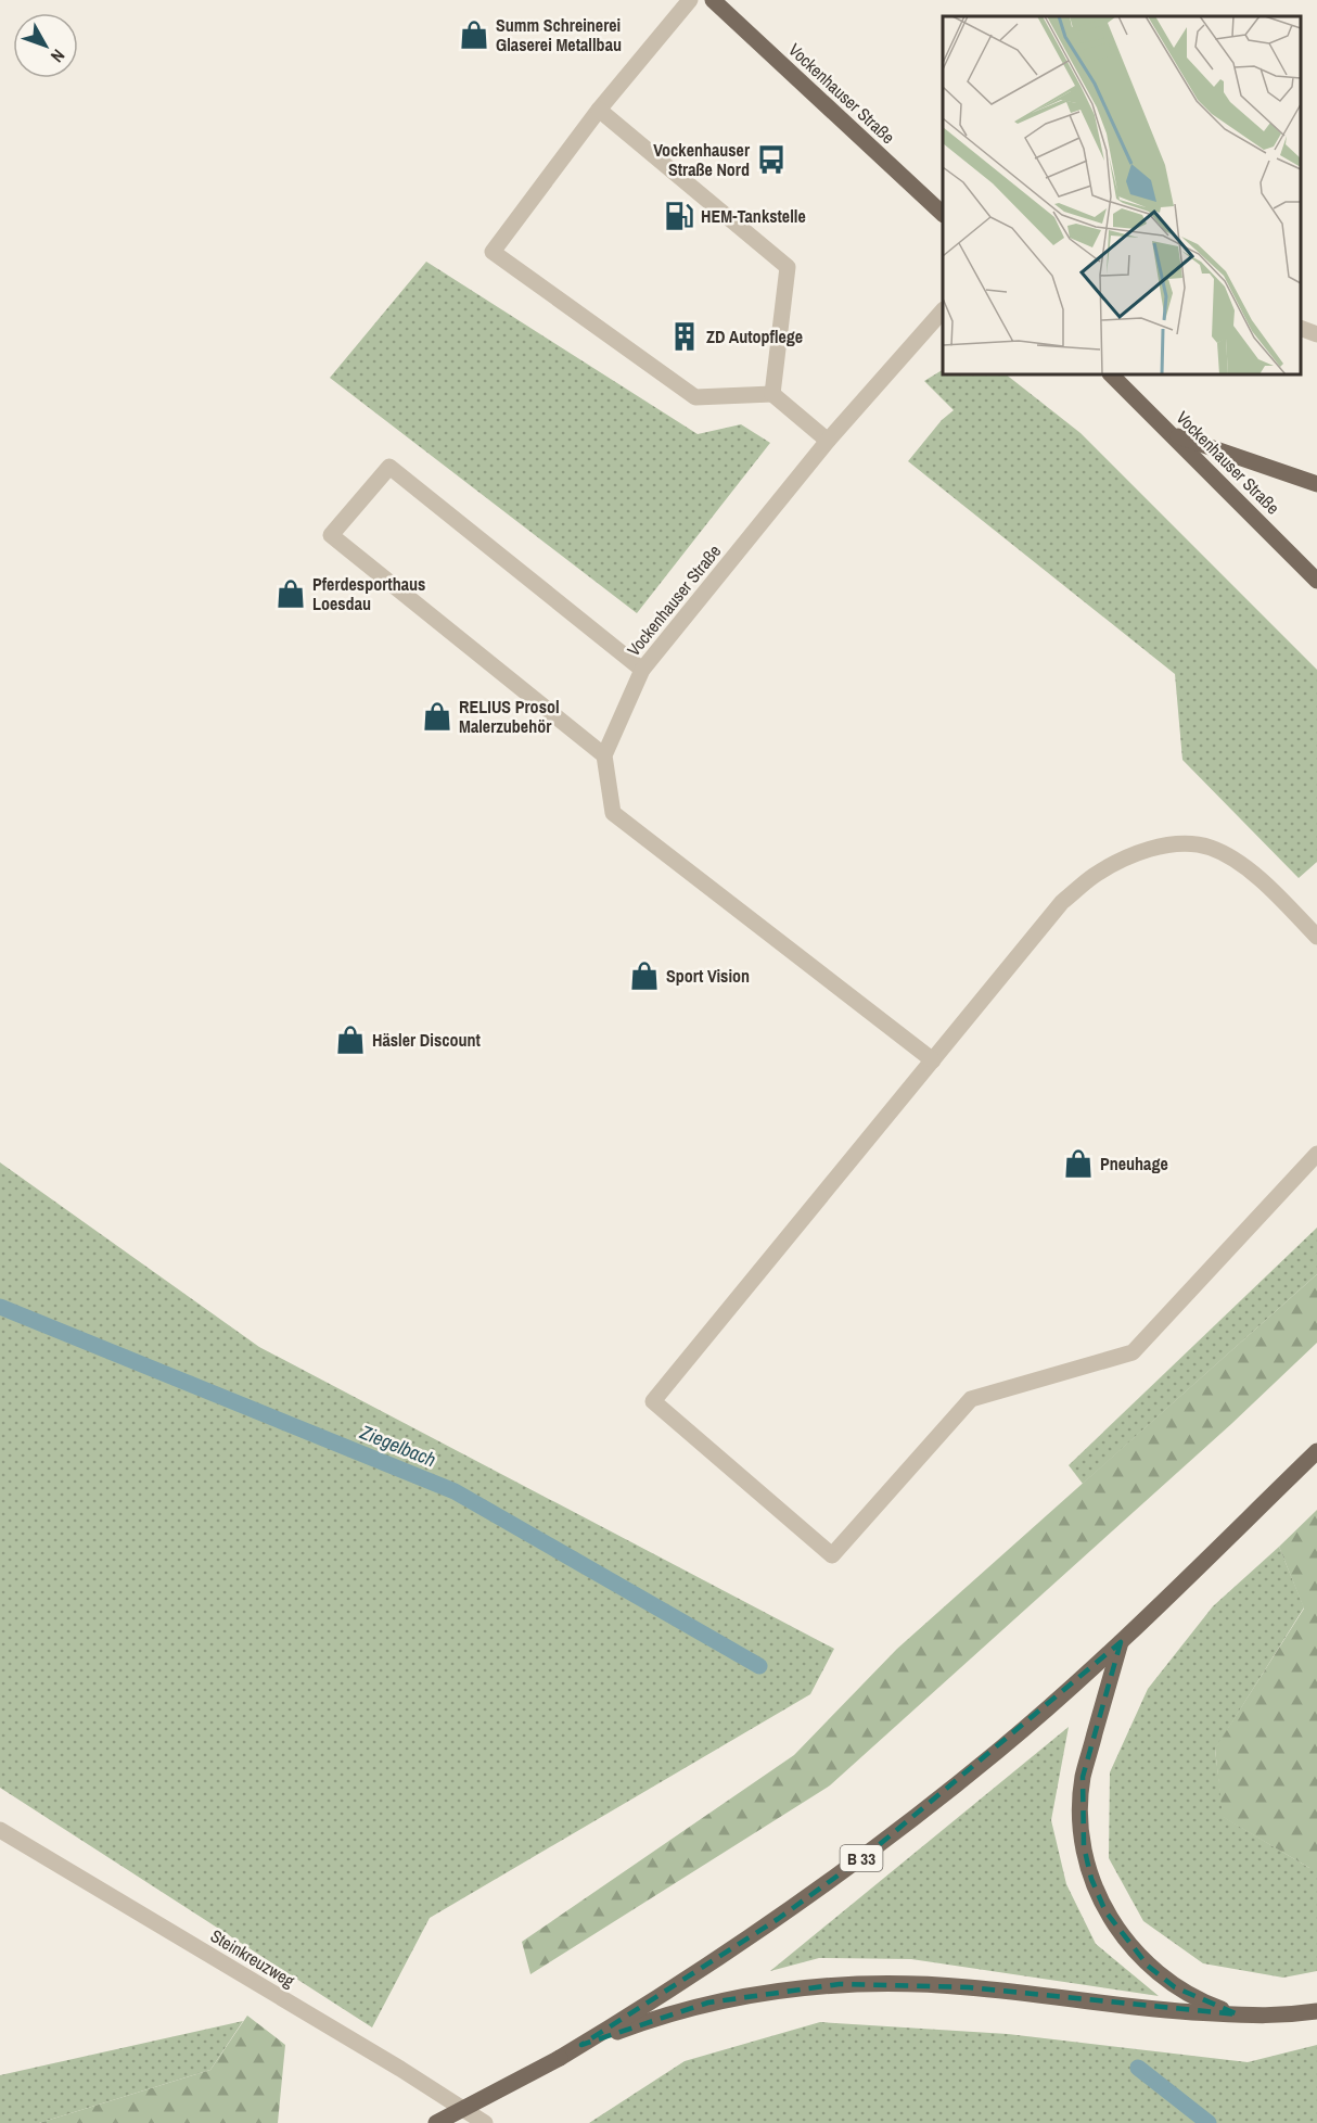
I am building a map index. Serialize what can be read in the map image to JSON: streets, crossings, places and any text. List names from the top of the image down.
{
  "streets": {
    "main road": ["Vockenhauser Straße", "B 33"],
    "street": ["Steinkreuzweg"]
  },
  "water": ["Ziegelbach"],
  "places": {
    "shop": [
      "Summ Schreinerei Glaserei Metallbau",
      "Pferdesporthaus Loesdau",
      "RELIUS Prosol Malerzubehör",
      "Sport Vision",
      "Häsler Discount",
      "Pneuhage"
    ],
    "bus stop": ["Vockenhauser Straße Nord"],
    "fuel station": ["HEM-Tankstelle"],
    "building": ["ZD Autopflege"]
  },
  "north": "bottom right"
}
